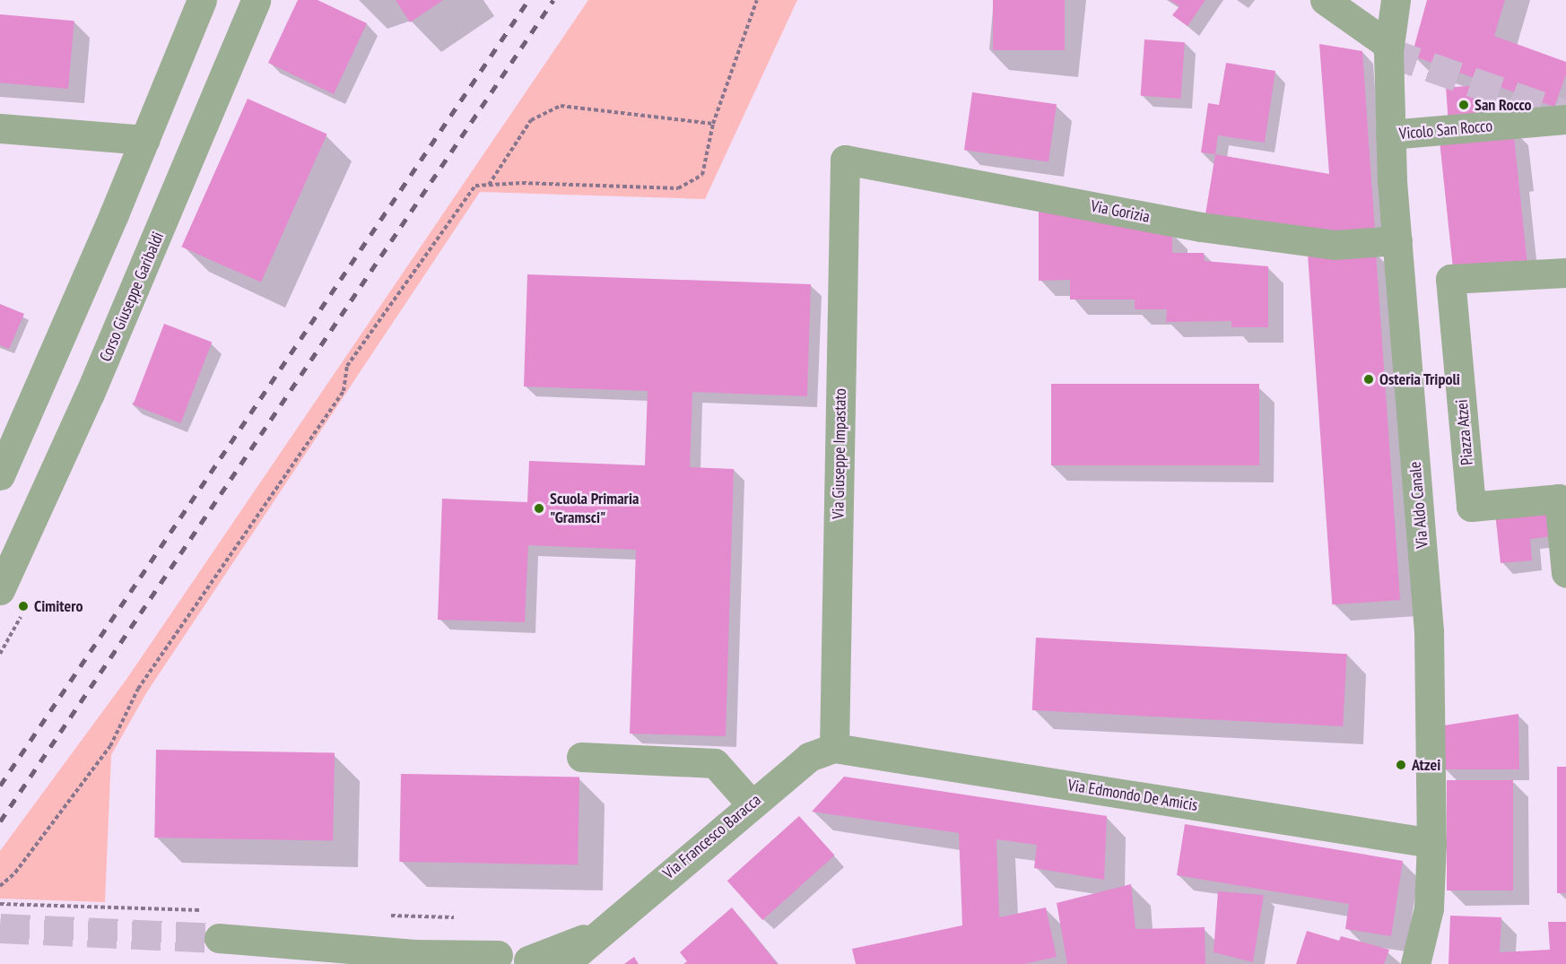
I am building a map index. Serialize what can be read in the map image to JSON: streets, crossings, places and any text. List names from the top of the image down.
{
  "streets": {
    "street": [
      "Vicolo San Rocco",
      "Via Gorizia",
      "Corso Giuseppe Garibaldi",
      "Piazza Atzei",
      "Via Giuseppe Impastato",
      "Via Aldo Canale",
      "Via Edmondo De Amicis",
      "Via Francesco Baracca"
    ]
  },
  "crossings": [
    ["Vicolo San Rocco", "Via Aldo Canale"],
    ["Via Gorizia", "Via Giuseppe Impastato"],
    ["Via Gorizia", "Via Aldo Canale"],
    ["Via Giuseppe Impastato", "Via Edmondo De Amicis"],
    ["Via Giuseppe Impastato", "Via Francesco Baracca"],
    ["Via Aldo Canale", "Via Edmondo De Amicis"],
    ["Via Edmondo De Amicis", "Via Francesco Baracca"]
  ],
  "places": [
    "San Rocco",
    "Osteria Tripoli",
    "Scuola Primaria \"Gramsci\"",
    "Cimitero",
    "Atzei"
  ]
}
